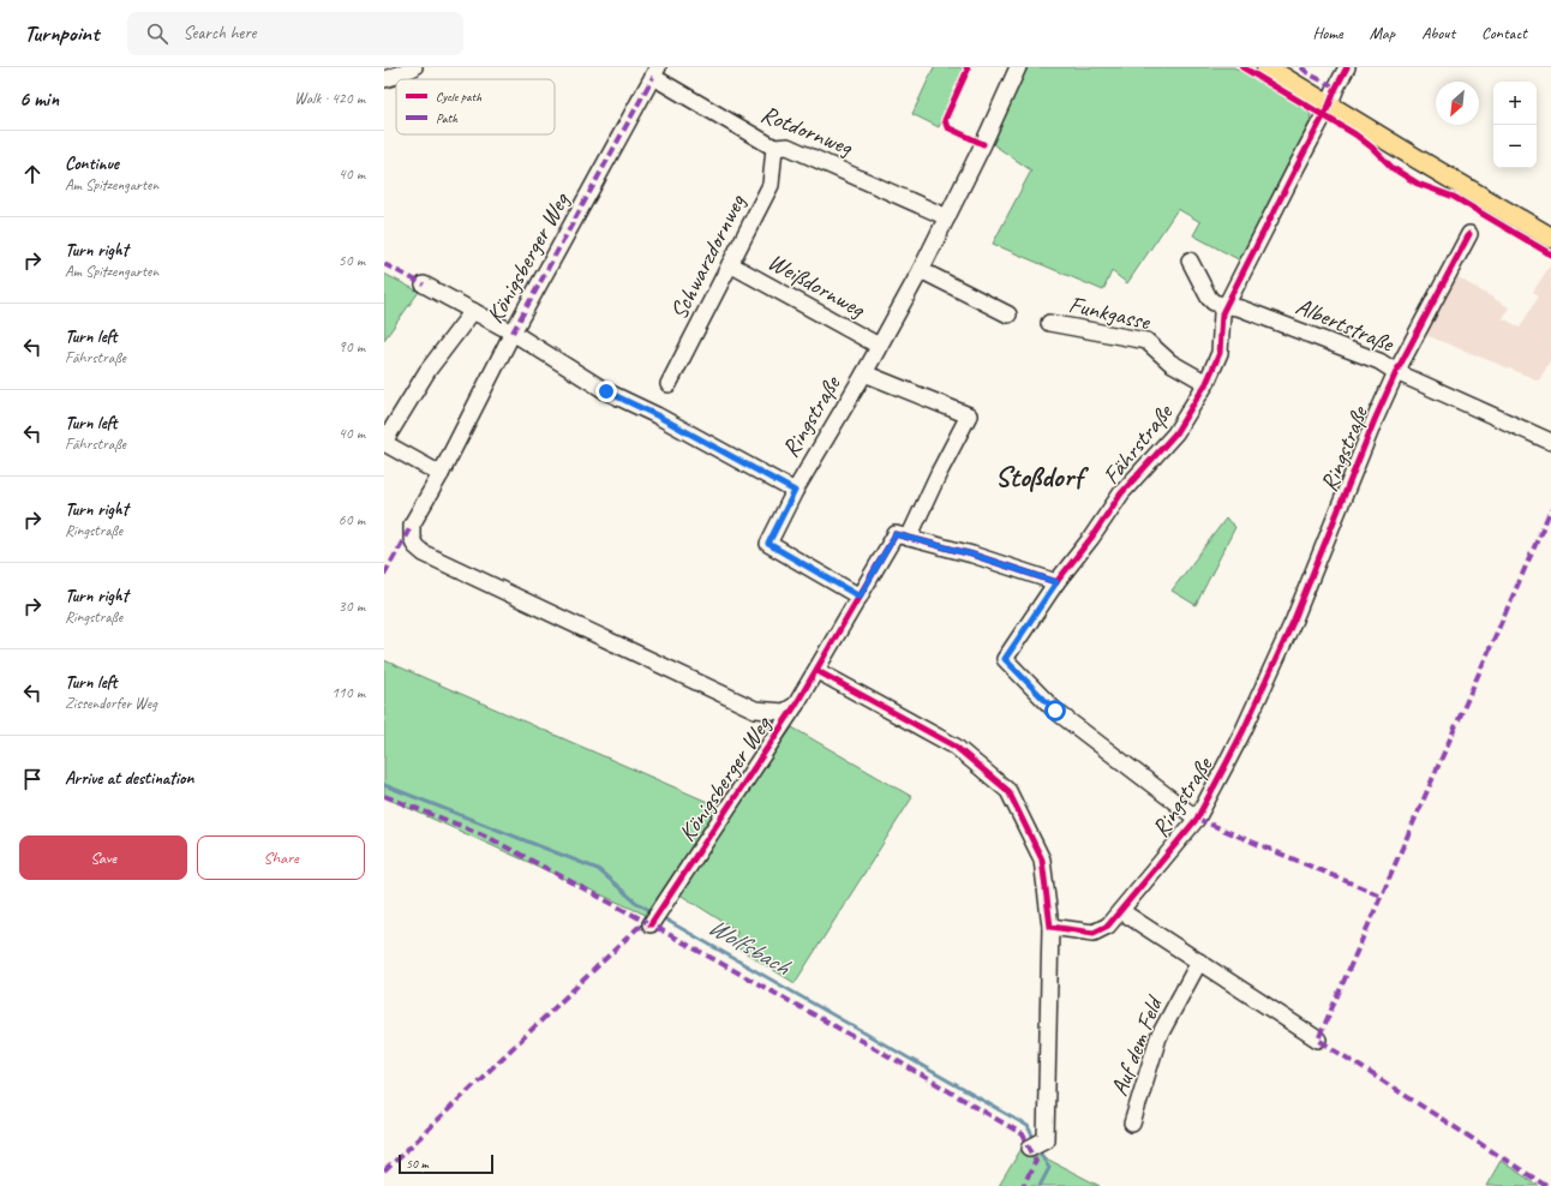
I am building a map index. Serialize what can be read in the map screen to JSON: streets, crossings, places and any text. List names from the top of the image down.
{
  "streets": {
    "street": [
      "Rotdornweg",
      "Schwarzdornweg",
      "Königsberger Weg",
      "Weißdornweg",
      "Funkgasse",
      "Albertstraße",
      "Ringstraße",
      "Fährstraße",
      "Auf dem Feld"
    ]
  },
  "crossings": [
    ["Rotdornweg", "Schwarzdornweg"],
    ["Rotdornweg", "Königsberger Weg"],
    ["Rotdornweg", "Ringstraße"],
    ["Schwarzdornweg", "Weißdornweg"],
    ["Weißdornweg", "Ringstraße"],
    ["Funkgasse", "Fährstraße"],
    ["Albertstraße", "Ringstraße"],
    ["Albertstraße", "Fährstraße"],
    ["Ringstraße", "Fährstraße"]
  ],
  "districts": ["Stoßdorf"],
  "water": ["Wolfsbach"],
  "legend": ["Cycle path", "Path"],
  "scale_bar": "50 m",
  "north": "bottom left",
  "page": {
    "header": "Turnpoint",
    "search": "Search here",
    "nav": [
      "Home",
      "Map",
      "About",
      "Contact"
    ],
    "heading": ["6 min", "Walk · 420 m"],
    "map_buttons": ["+", "−"],
    "list": [
      ["Continue", "Am Spitzengarten", "40 m"],
      ["Turn right", "Am Spitzengarten", "50 m"],
      ["Turn left", "Fährstraße", "90 m"],
      ["Turn left", "Fährstraße", "40 m"],
      ["Turn right", "Ringstraße", "60 m"],
      ["Turn right", "Ringstraße", "30 m"],
      ["Turn left", "Zissendorfer Weg", "110 m"],
      "Arrive at destination"
    ],
    "buttons": ["Save", "Share"],
    "scale": "50 m"
  }
}
